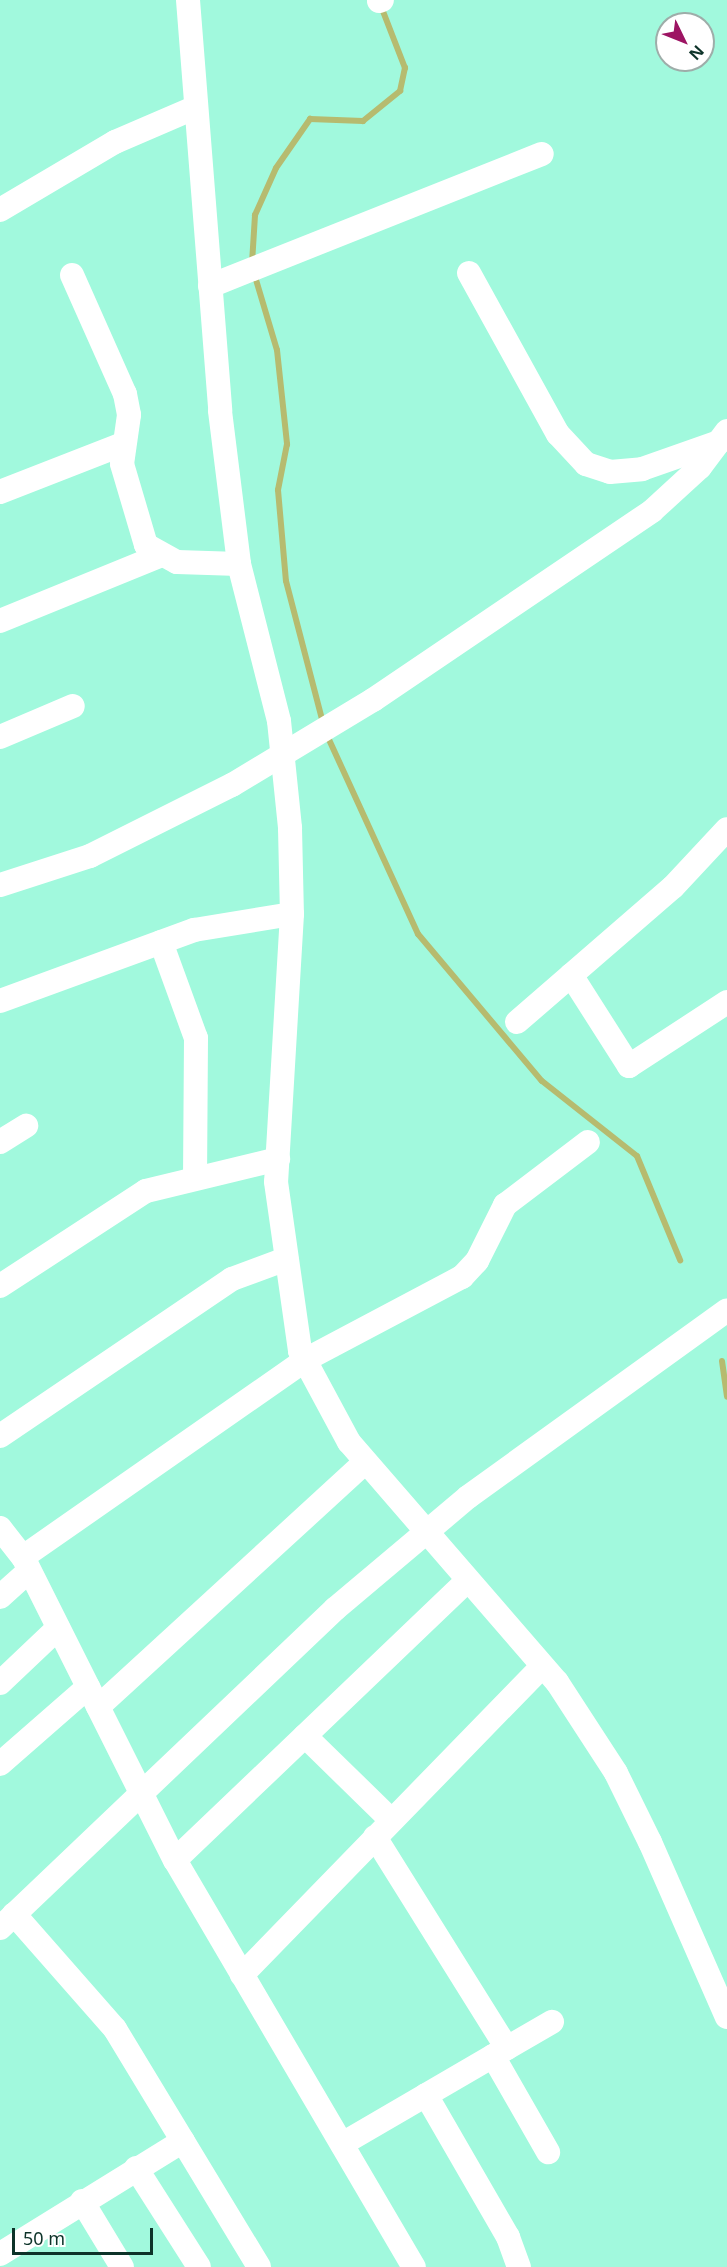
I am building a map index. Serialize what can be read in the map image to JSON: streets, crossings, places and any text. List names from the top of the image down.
{
  "scale_bar": "50 m",
  "north": "bottom right"
}
